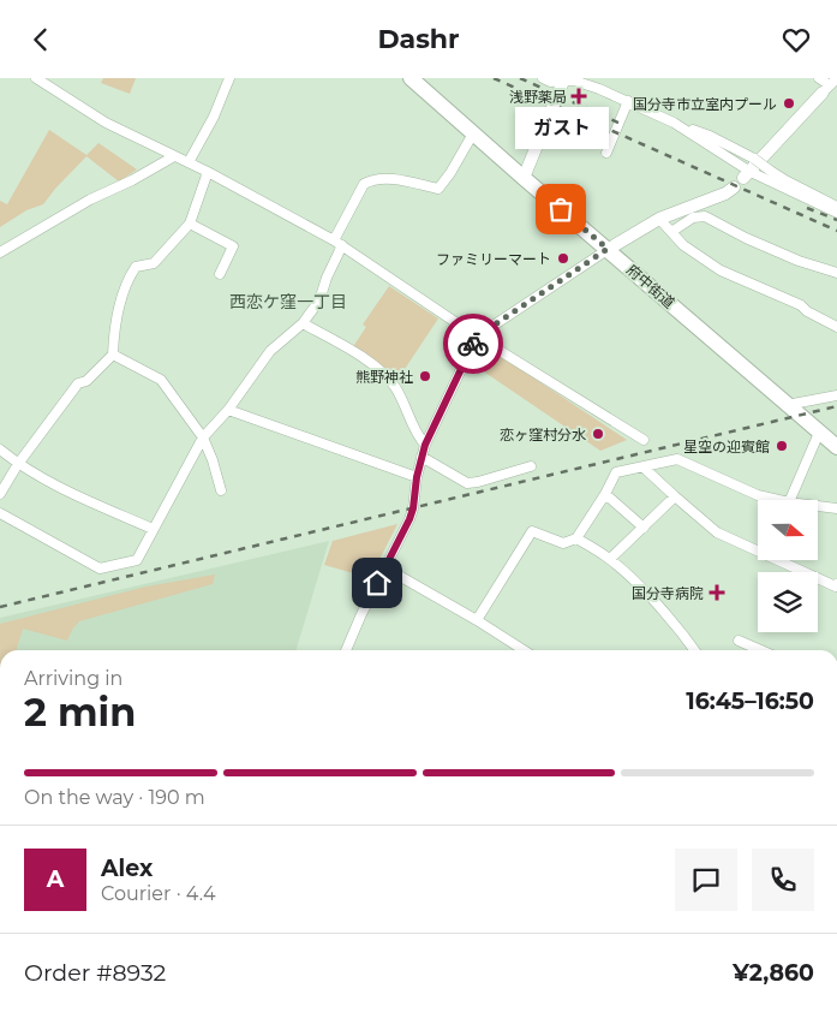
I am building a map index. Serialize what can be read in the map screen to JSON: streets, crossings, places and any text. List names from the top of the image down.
{
  "streets": {
    "main road": ["府中街道"]
  },
  "districts": ["西恋ケ窪一丁目"],
  "places": {
    "health": ["浅野薬局", "国分寺病院"],
    "other": [
      "国分寺市立室内プール",
      "ガスト",
      "ファミリーマート",
      "熊野神社",
      "恋ヶ窪村分水",
      "星空の迎賓館"
    ]
  },
  "north": "right",
  "page": {
    "header": "Dashr",
    "bubble": "ガスト",
    "heading": ["2 min", "Arriving in", "16:45–16:50"],
    "panel": [
      "Alex",
      "Courier · 4.4",
      "Order #8932",
      "¥2,860"
    ],
    "bar": "On the way · 190 m",
    "round": "A"
  }
}
